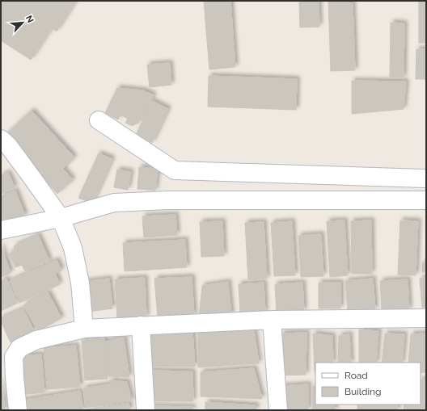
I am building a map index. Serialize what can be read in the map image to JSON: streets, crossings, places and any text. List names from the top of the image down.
{
  "legend": ["Road", "Building"],
  "north": "top right"
}
